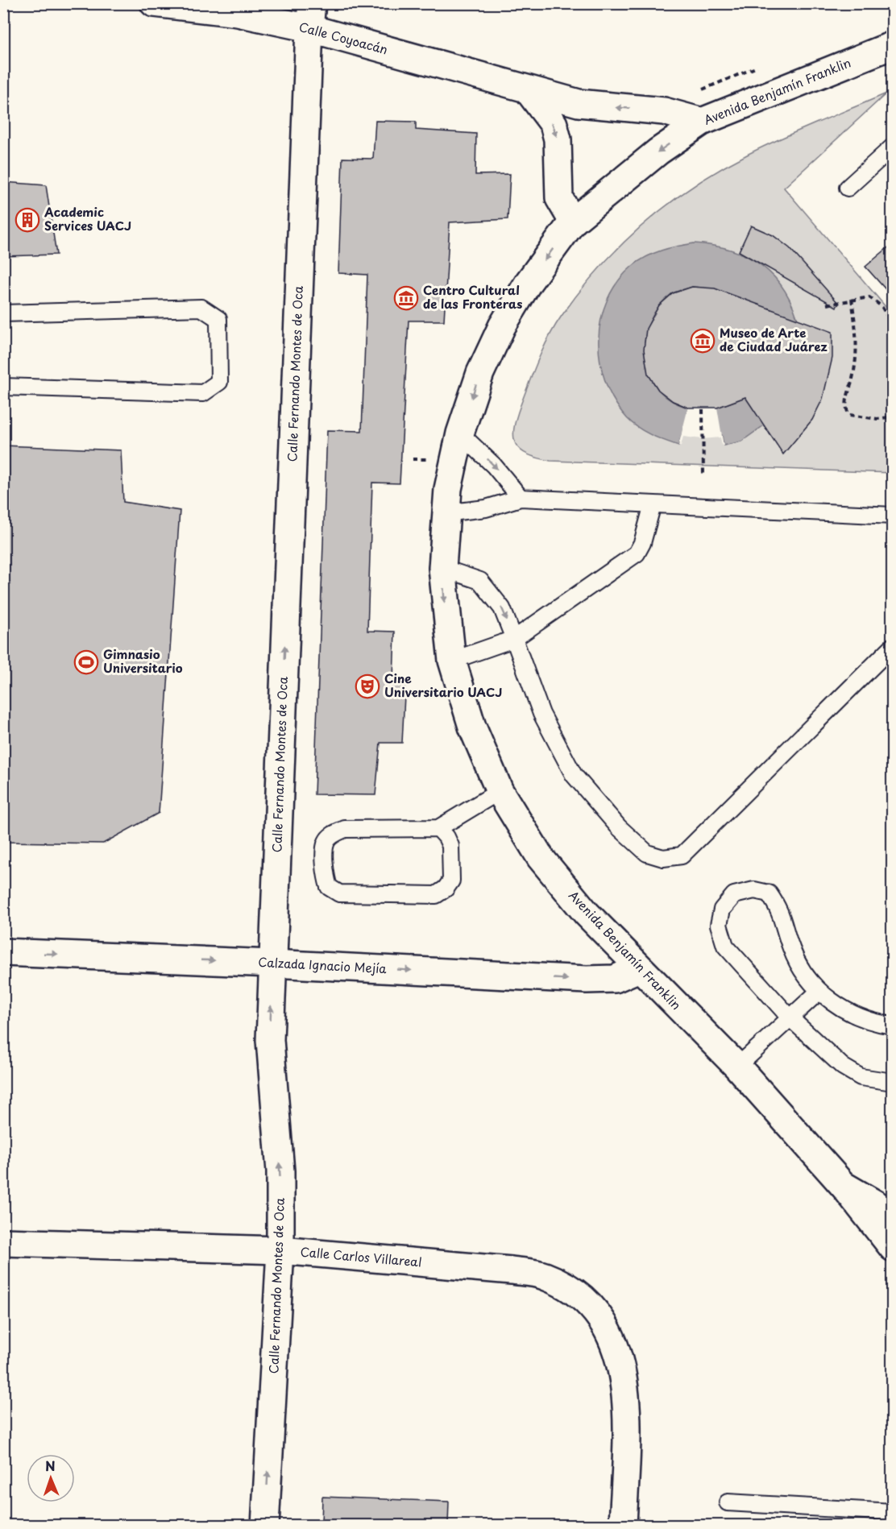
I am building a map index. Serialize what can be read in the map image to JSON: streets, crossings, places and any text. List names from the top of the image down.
{
  "streets": {
    "street": [
      "Calle Coyoacán",
      "Avenida Benjamín Franklin",
      "Calle Fernando Montes de Oca",
      "Calzada Ignacio Mejía",
      "Calle Carlos Villareal"
    ]
  },
  "crossings": [
    ["Calle Coyoacán", "Avenida Benjamín Franklin"],
    ["Calle Coyoacán", "Calle Fernando Montes de Oca"],
    ["Avenida Benjamín Franklin", "Calzada Ignacio Mejía"],
    ["Calle Fernando Montes de Oca", "Calzada Ignacio Mejía"],
    ["Calle Fernando Montes de Oca", "Calle Carlos Villareal"]
  ],
  "one_way": ["Calle Fernando Montes de Oca", "Calzada Ignacio Mejía"],
  "places": {
    "building": ["Academic Services UACJ"],
    "museum": ["Centro Cultural de las Fronteras", "Museo de Arte de Ciudad Juárez"],
    "sports": ["Gimnasio Universitario"],
    "theatre": ["Cine Universitario UACJ"]
  },
  "north": "top"
}
